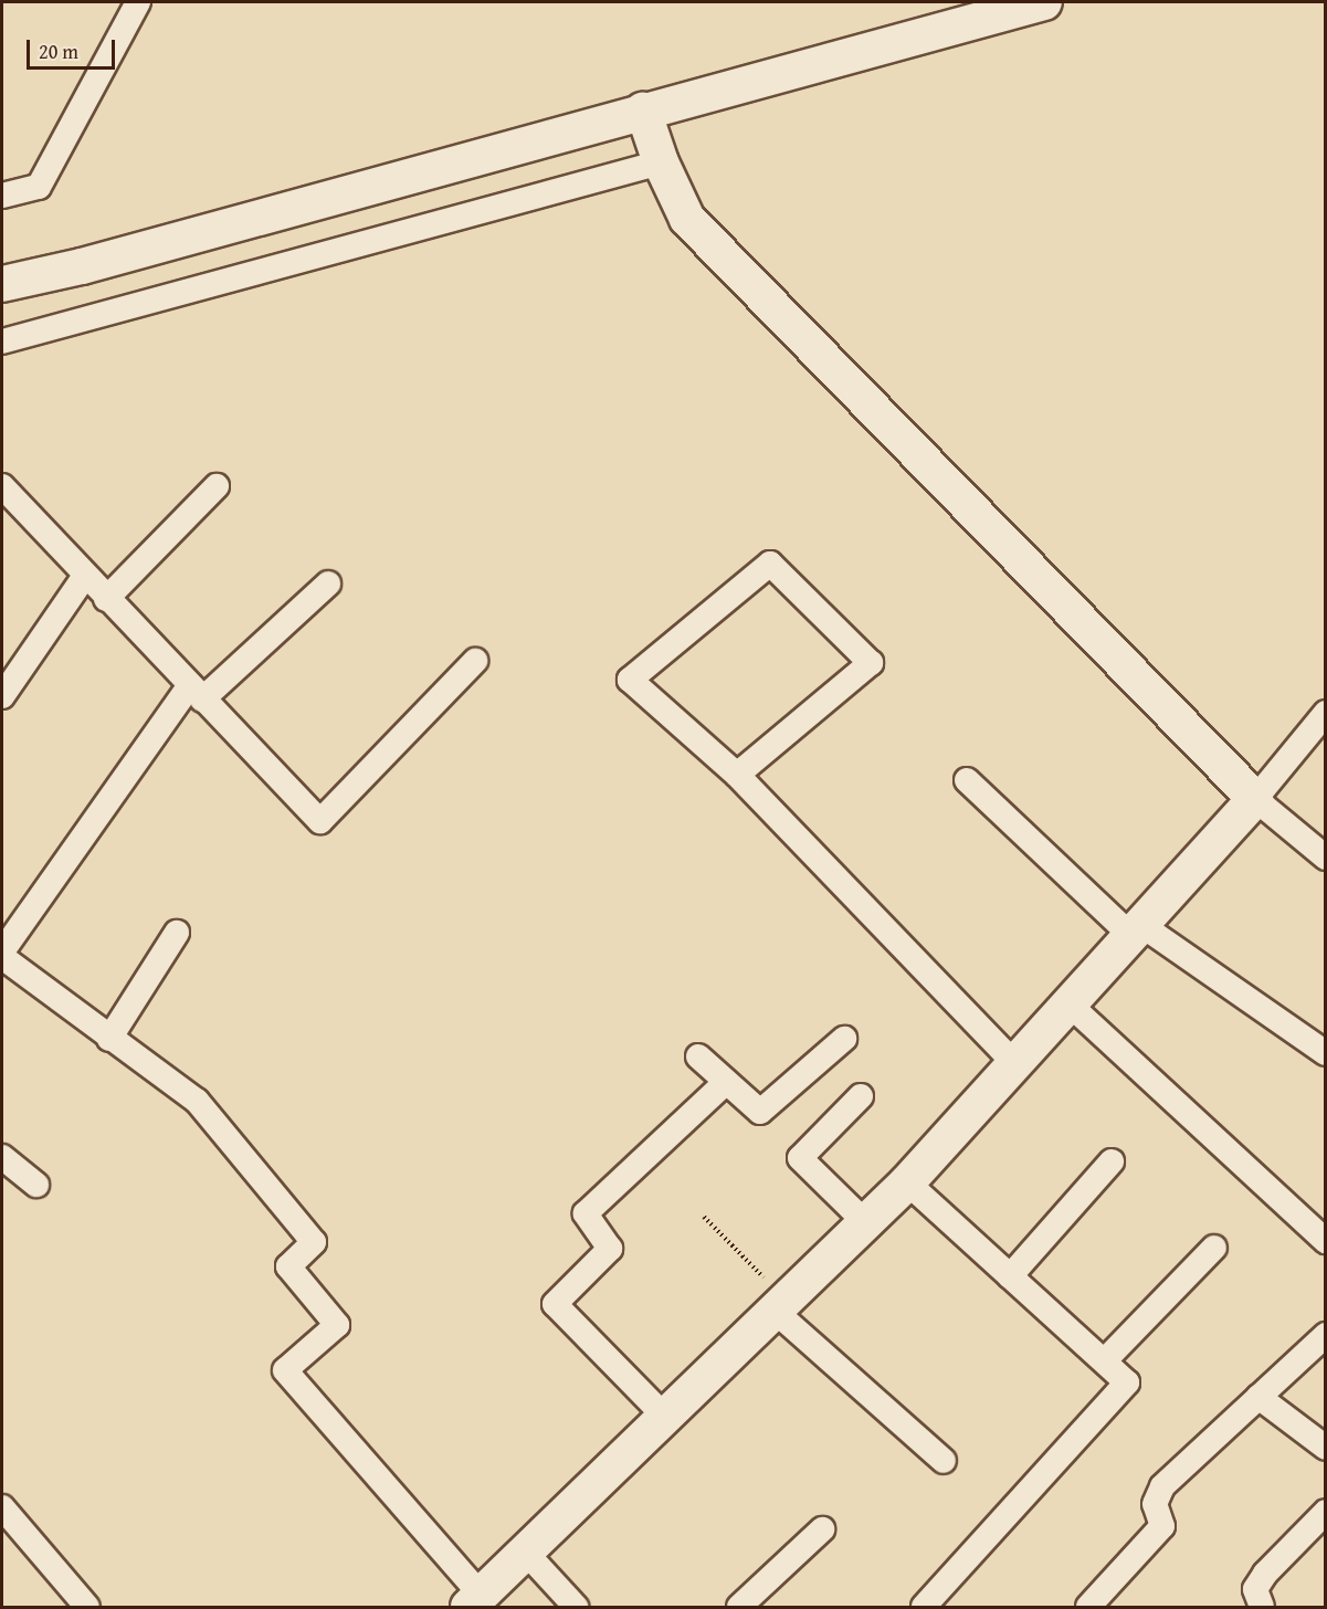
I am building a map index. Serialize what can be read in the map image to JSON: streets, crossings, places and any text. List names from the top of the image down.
{
  "scale_bar": "20 m"
}
